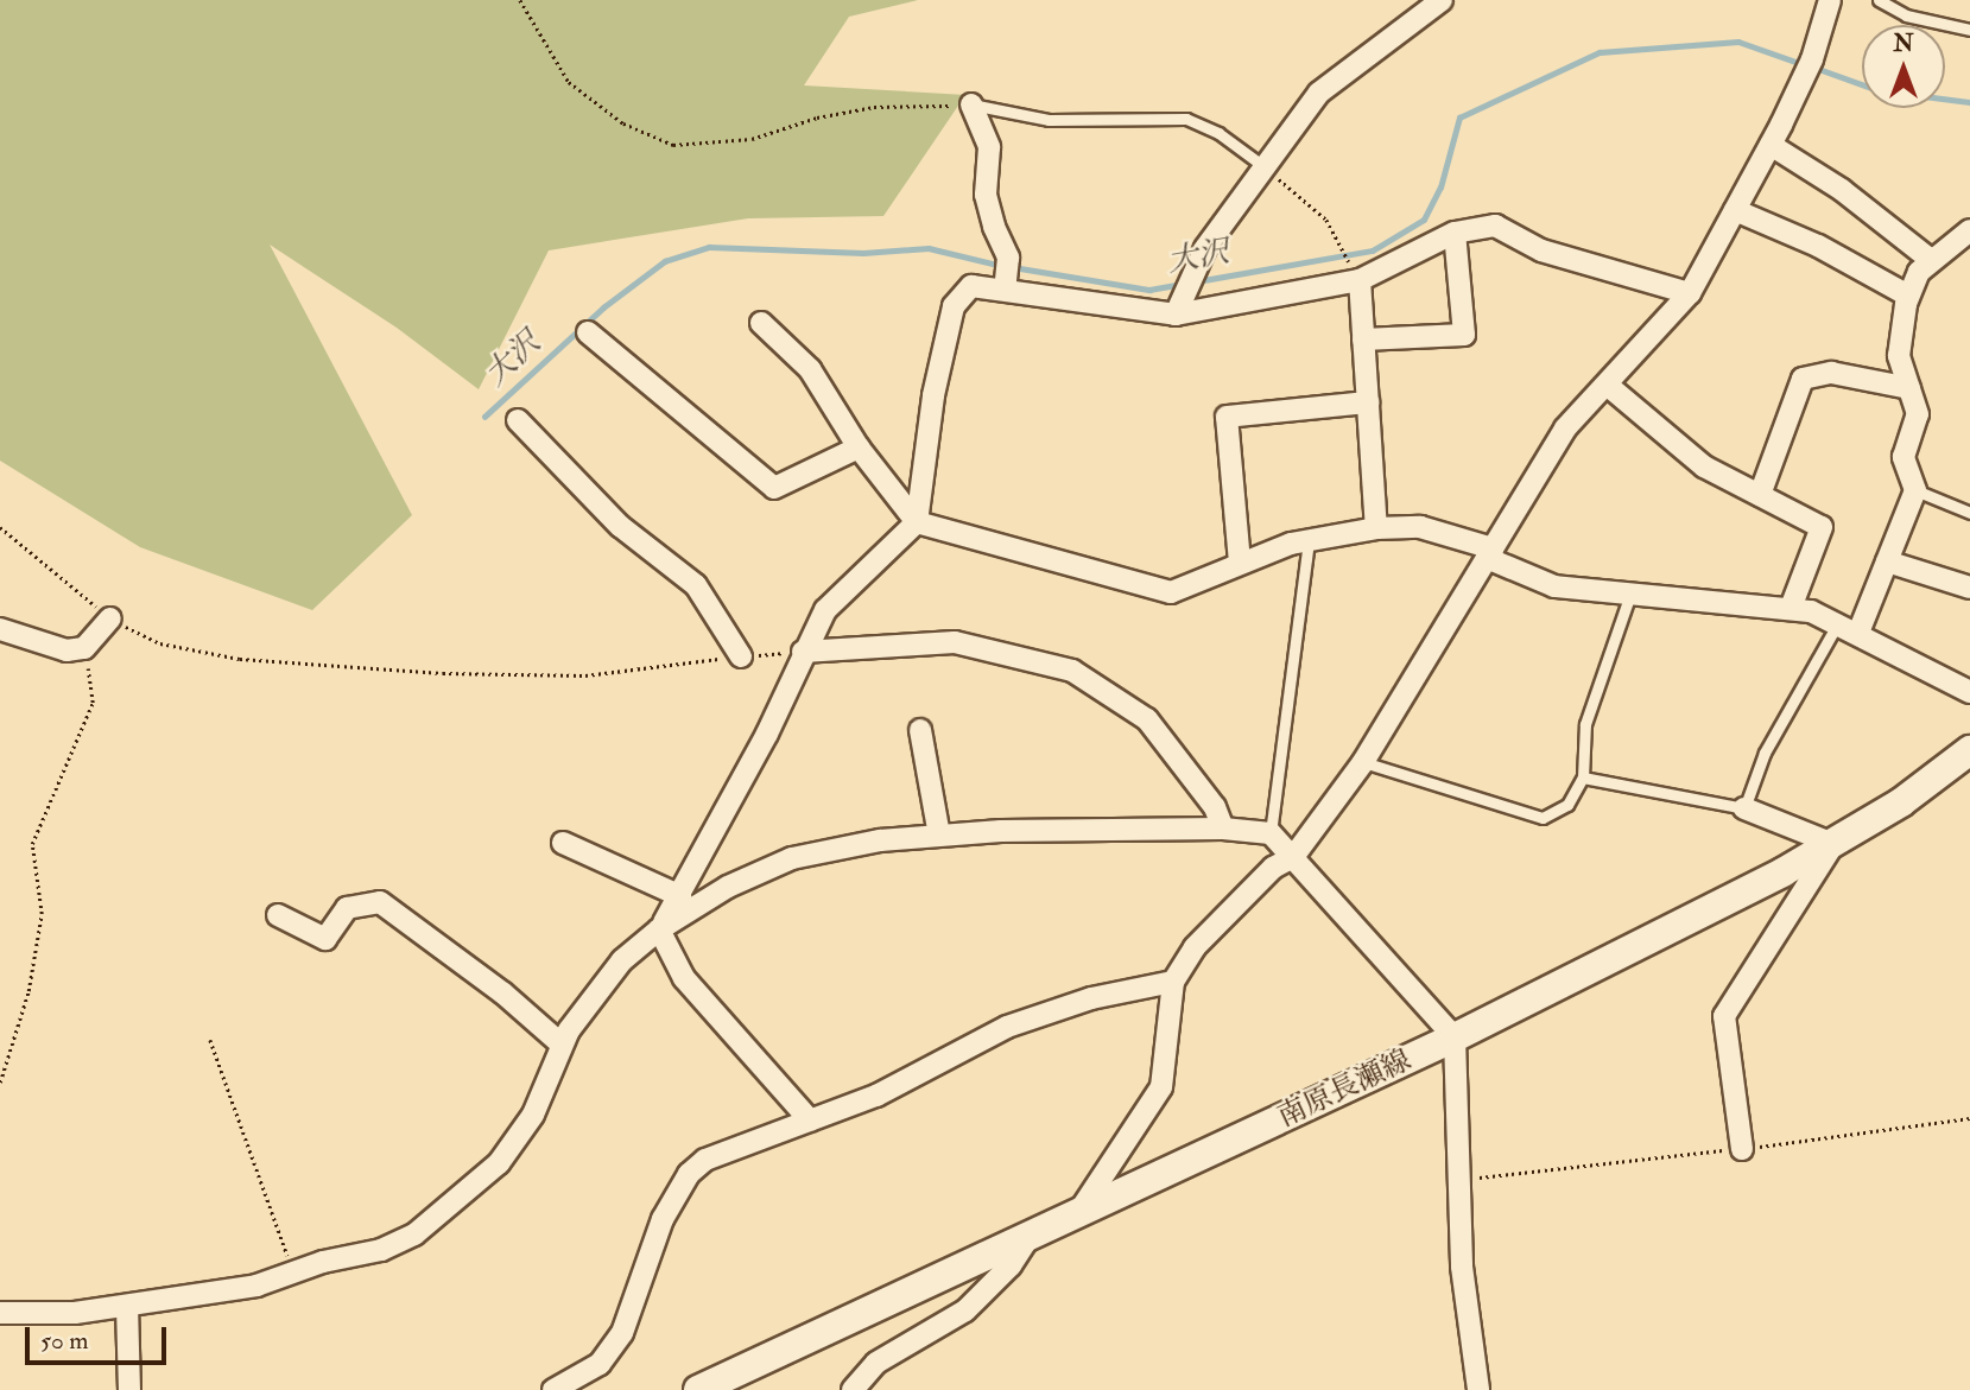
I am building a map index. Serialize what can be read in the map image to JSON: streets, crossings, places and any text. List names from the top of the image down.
{
  "streets": {
    "main road": ["南原長瀬線"]
  },
  "water": ["大沢"],
  "scale_bar": "50 m",
  "north": "top"
}
